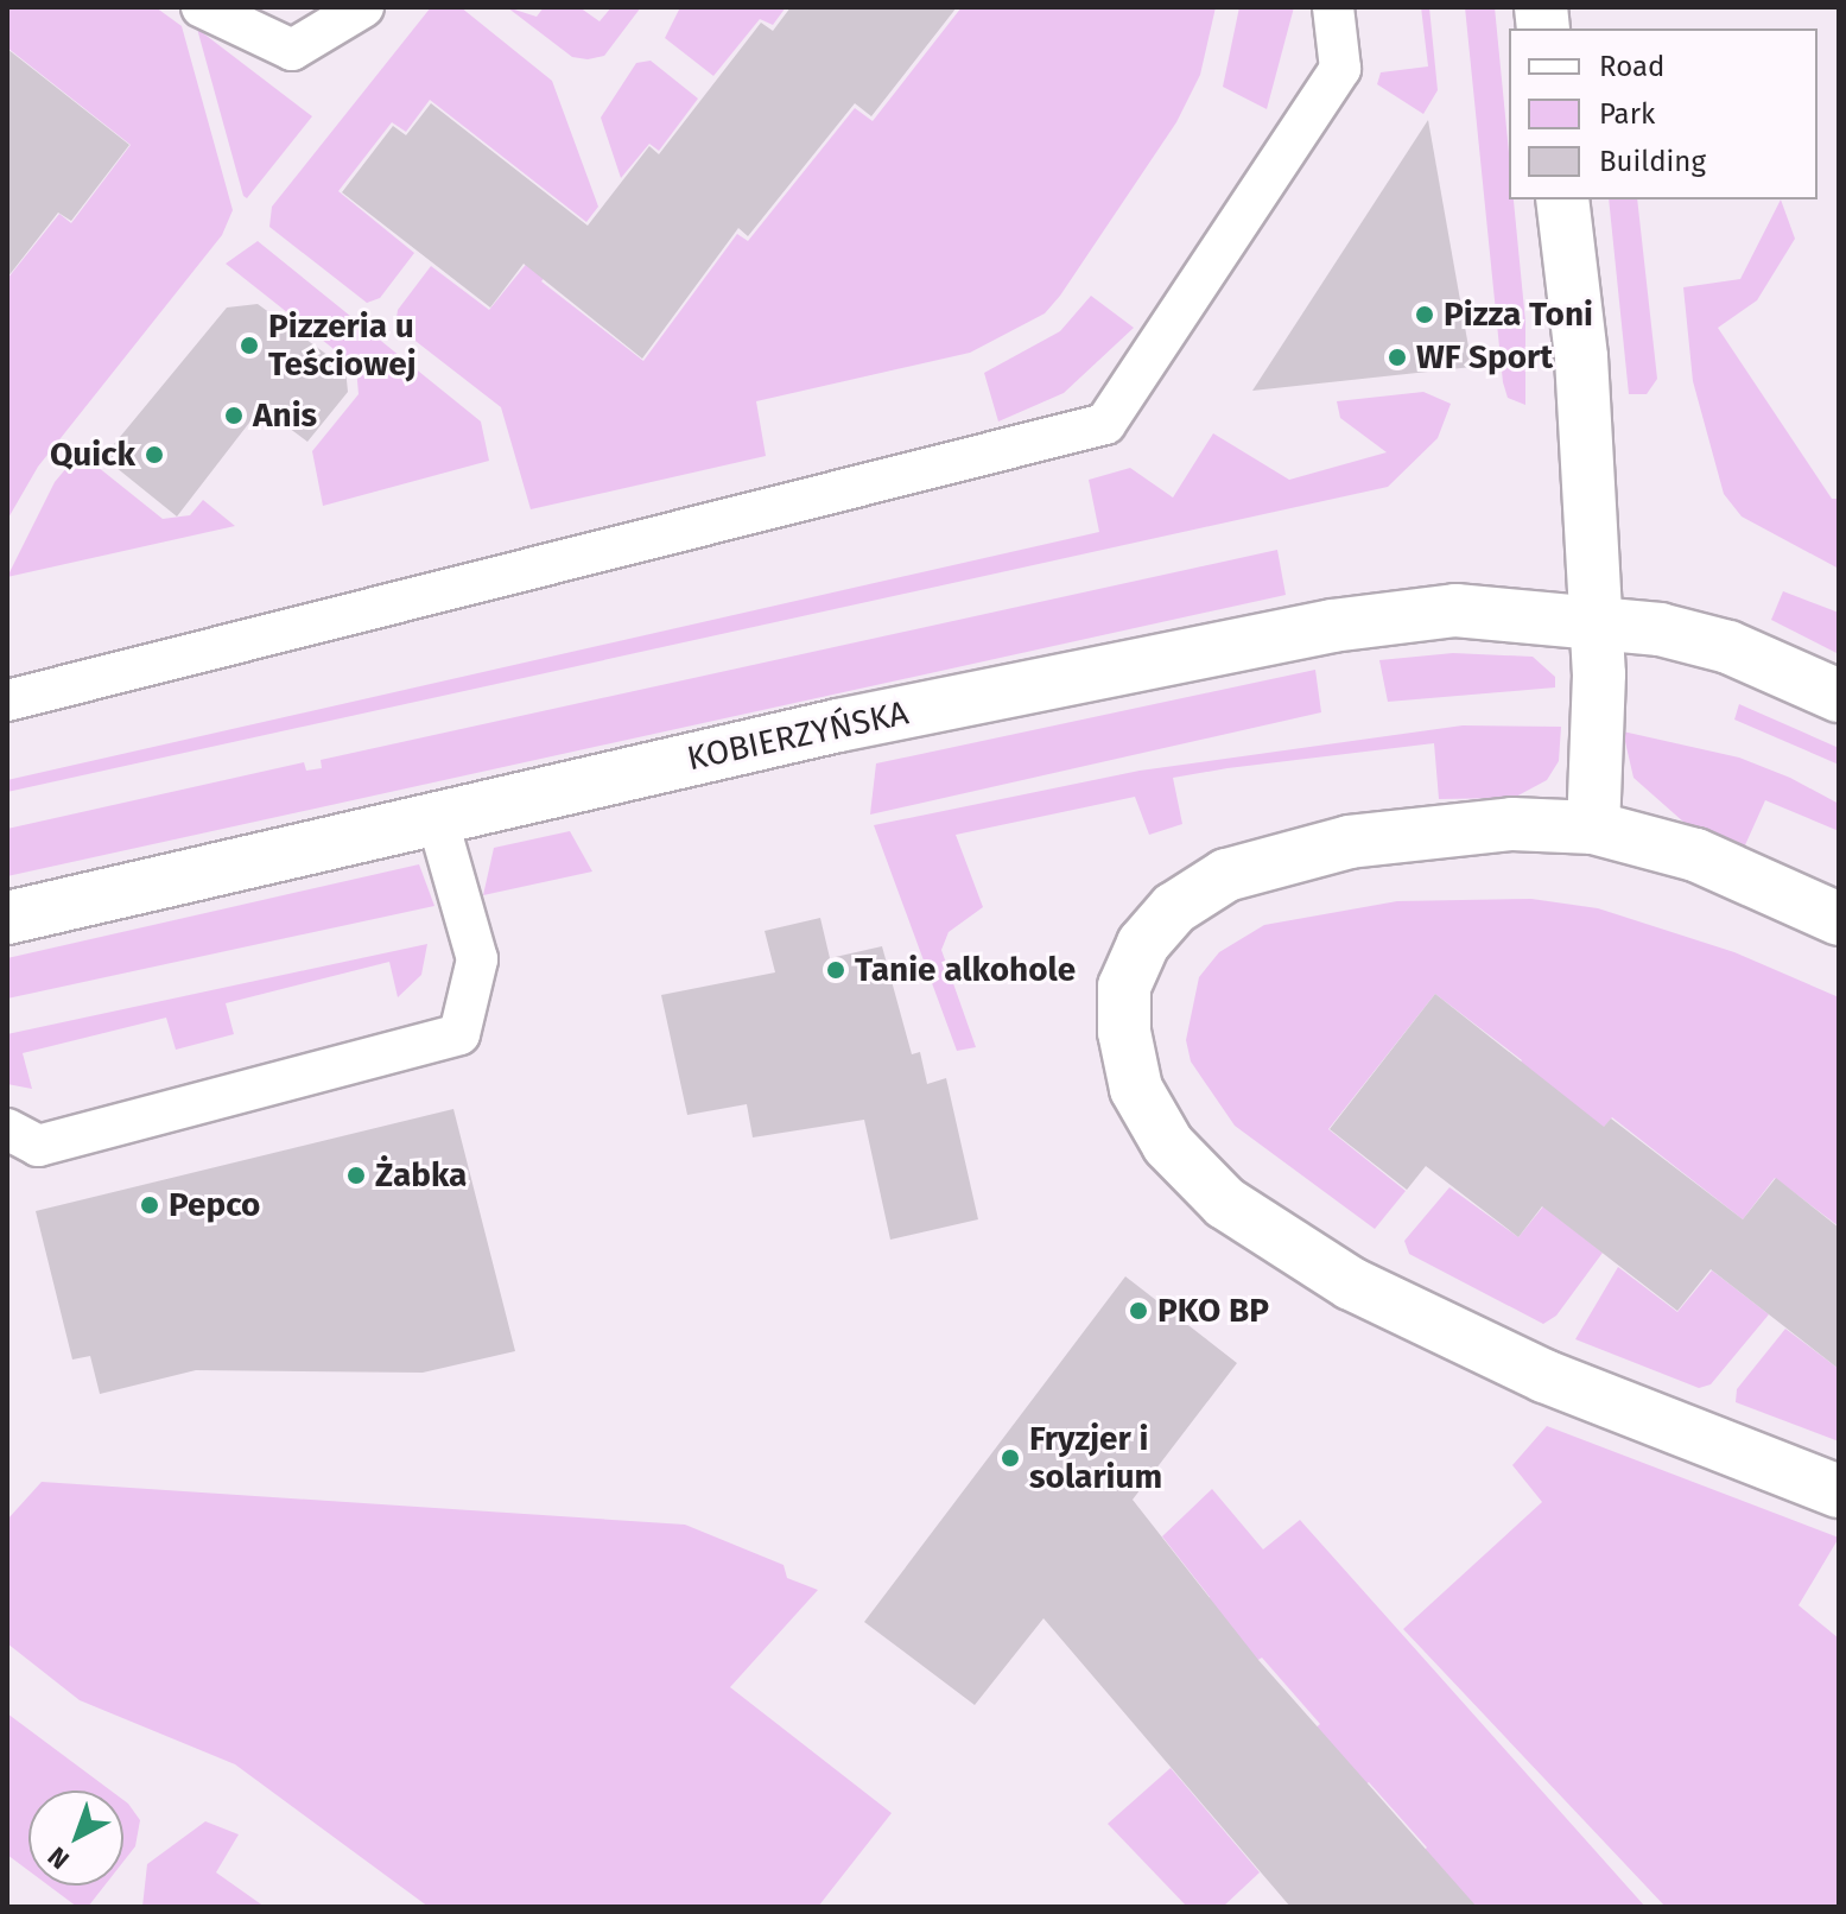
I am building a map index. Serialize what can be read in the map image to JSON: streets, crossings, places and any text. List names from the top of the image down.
{
  "streets": {
    "street": ["KOBIERZYŃSKA"]
  },
  "places": [
    "Pizza Toni",
    "Pizzeria u Teściowej",
    "WF Sport",
    "Anis",
    "Quick",
    "Tanie alkohole",
    "Żabka",
    "Pepco",
    "PKO BP",
    "Fryzjer i solarium"
  ],
  "legend": ["Road", "Park", "Building"],
  "north": "bottom left"
}
